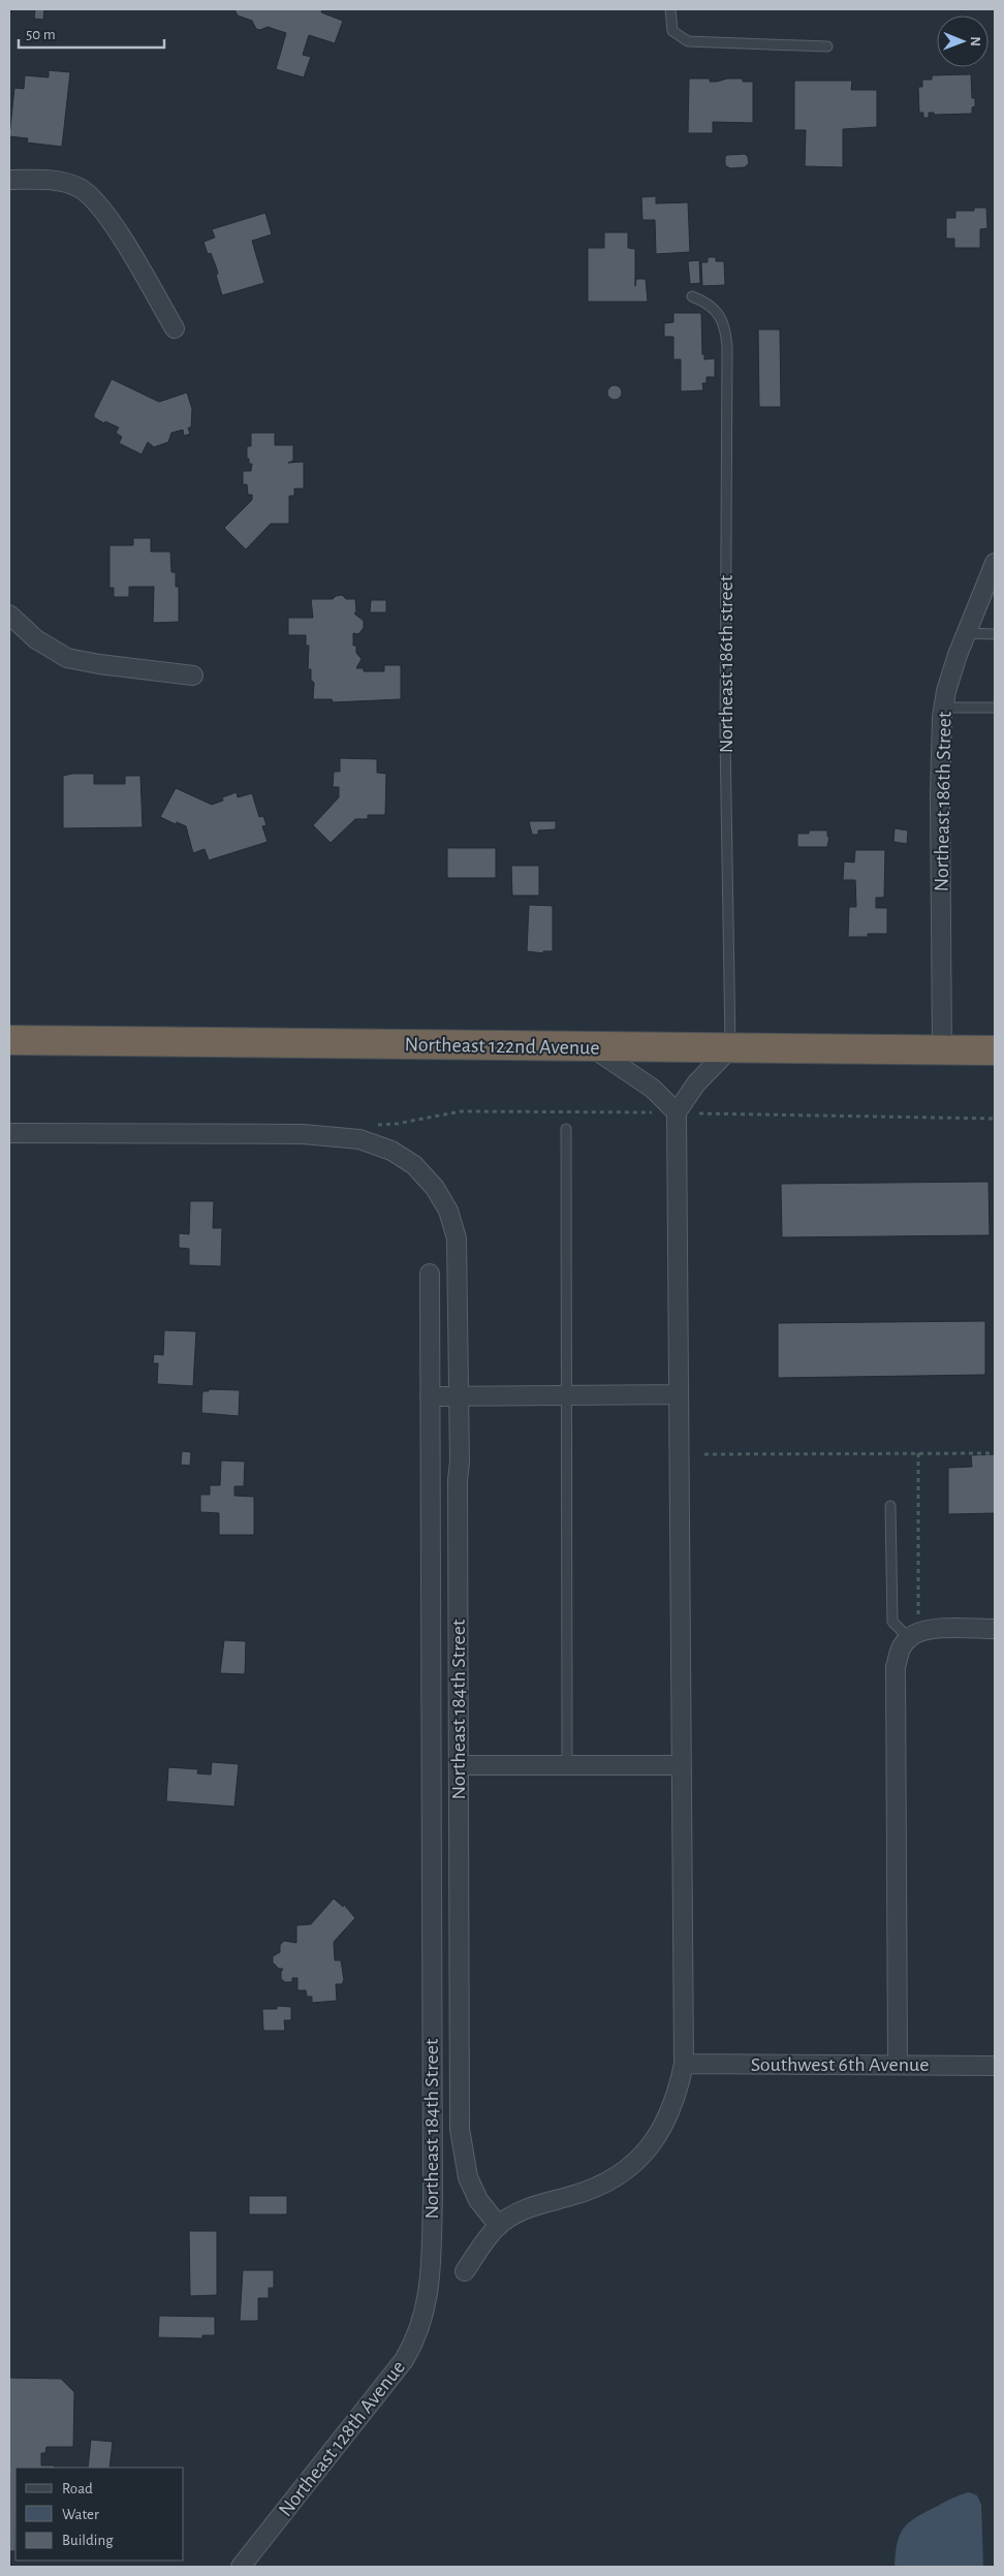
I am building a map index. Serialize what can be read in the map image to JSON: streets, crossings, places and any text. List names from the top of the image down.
{
  "streets": {
    "highway": ["Northeast 122nd Avenue"],
    "street": [
      "Northeast 186th Street",
      "Northeast 184th Street",
      "Southwest 6th Avenue",
      "Northeast 128th Avenue"
    ],
    "lane": ["Northeast 186th street"]
  },
  "crossings": [
    ["Northeast 186th street", "Northeast 122nd Avenue"],
    ["Northeast 186th Street", "Northeast 122nd Avenue"],
    ["Northeast 184th Street", "Northeast 128th Avenue"]
  ],
  "legend": ["Road", "Water", "Building"],
  "scale_bar": "50 m",
  "north": "right"
}
